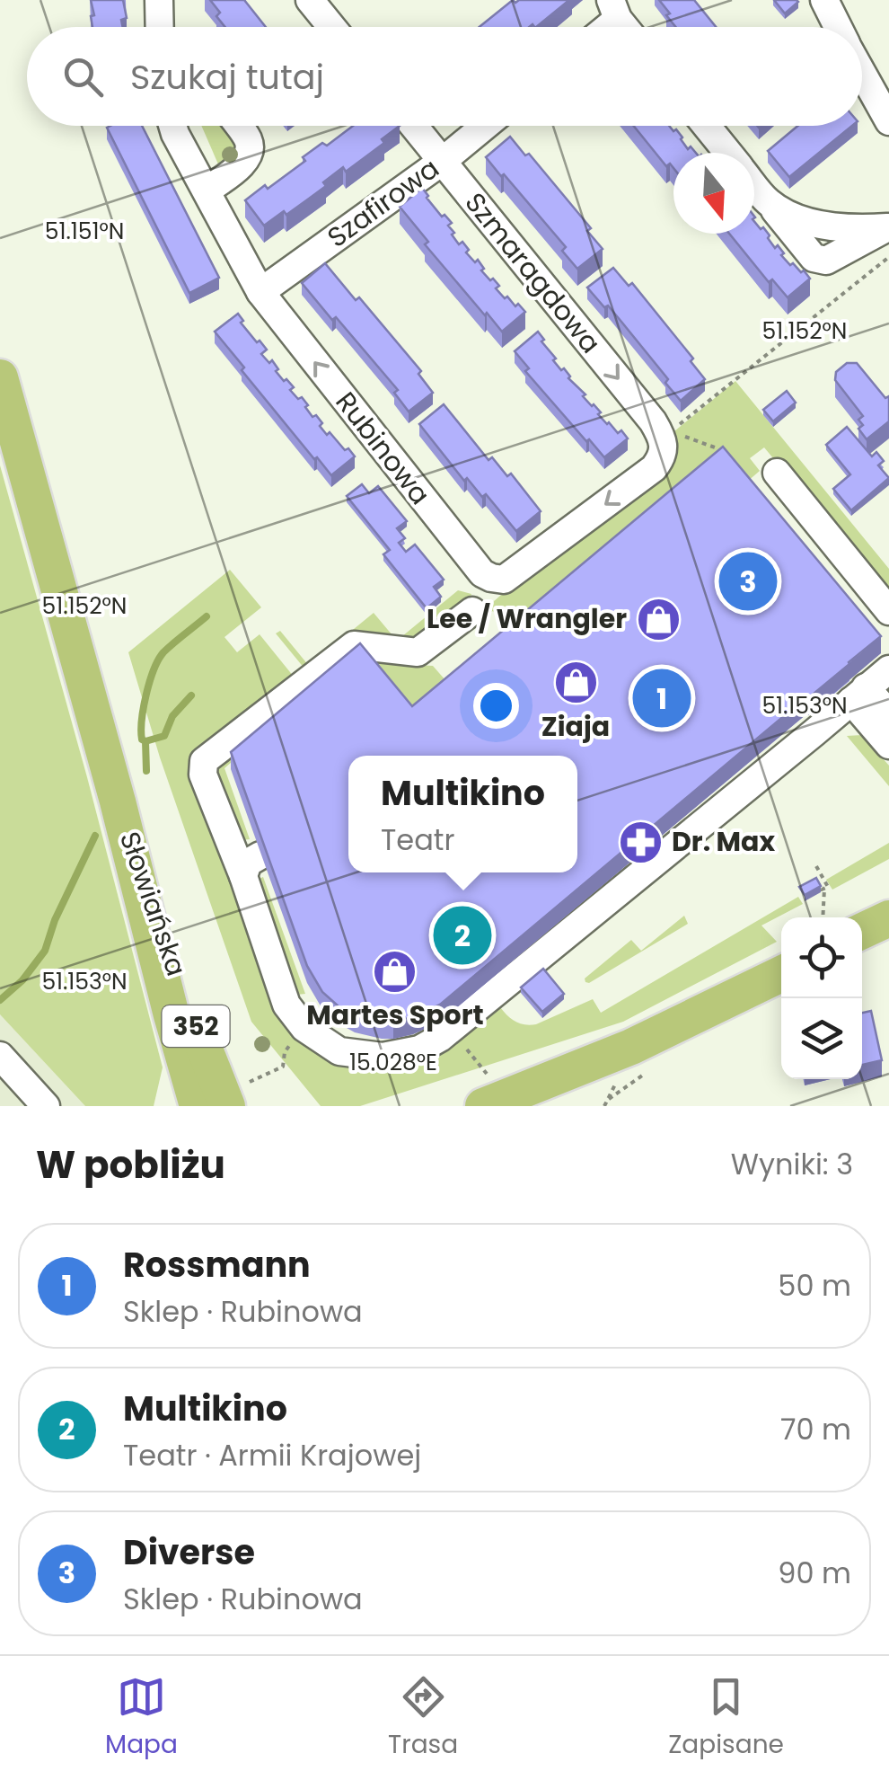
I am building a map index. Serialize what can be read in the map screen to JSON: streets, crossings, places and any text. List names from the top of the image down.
{
  "streets": {
    "main road": ["Słowiańska", "352"],
    "street": ["Szafirowa", "Szmaragdowa", "Rubinowa"]
  },
  "crossings": [
    ["Szafirowa", "Szmaragdowa"],
    ["Szafirowa", "Rubinowa"],
    ["Szmaragdowa", "Rubinowa"]
  ],
  "one_way": ["Szmaragdowa"],
  "places": {
    "shop": ["Lee / Wrangler", "Ziaja", "Martes Sport"],
    "pharmacy": ["Dr. Max"]
  },
  "north": "bottom",
  "page": {
    "search": "Szukaj tutaj",
    "pins": ["3", "1", "2"],
    "popup": ["Multikino", "Teatr"],
    "heading": ["W pobliżu", "Wyniki: 3"],
    "list": [
      {
        "mark": "1",
        "name": "Rossmann",
        "note": "Sklep · Rubinowa",
        "value": "50 m"
      },
      {
        "mark": "2",
        "name": "Multikino",
        "note": "Teatr · Armii Krajowej",
        "value": "70 m"
      },
      {
        "mark": "3",
        "name": "Diverse",
        "note": "Sklep · Rubinowa",
        "value": "90 m"
      }
    ],
    "nav": ["Mapa", "Trasa", "Zapisane"]
  },
  "coordinates": [
    "51.151°N",
    "51.152°N",
    "51.153°N",
    "15.028°E"
  ]
}
